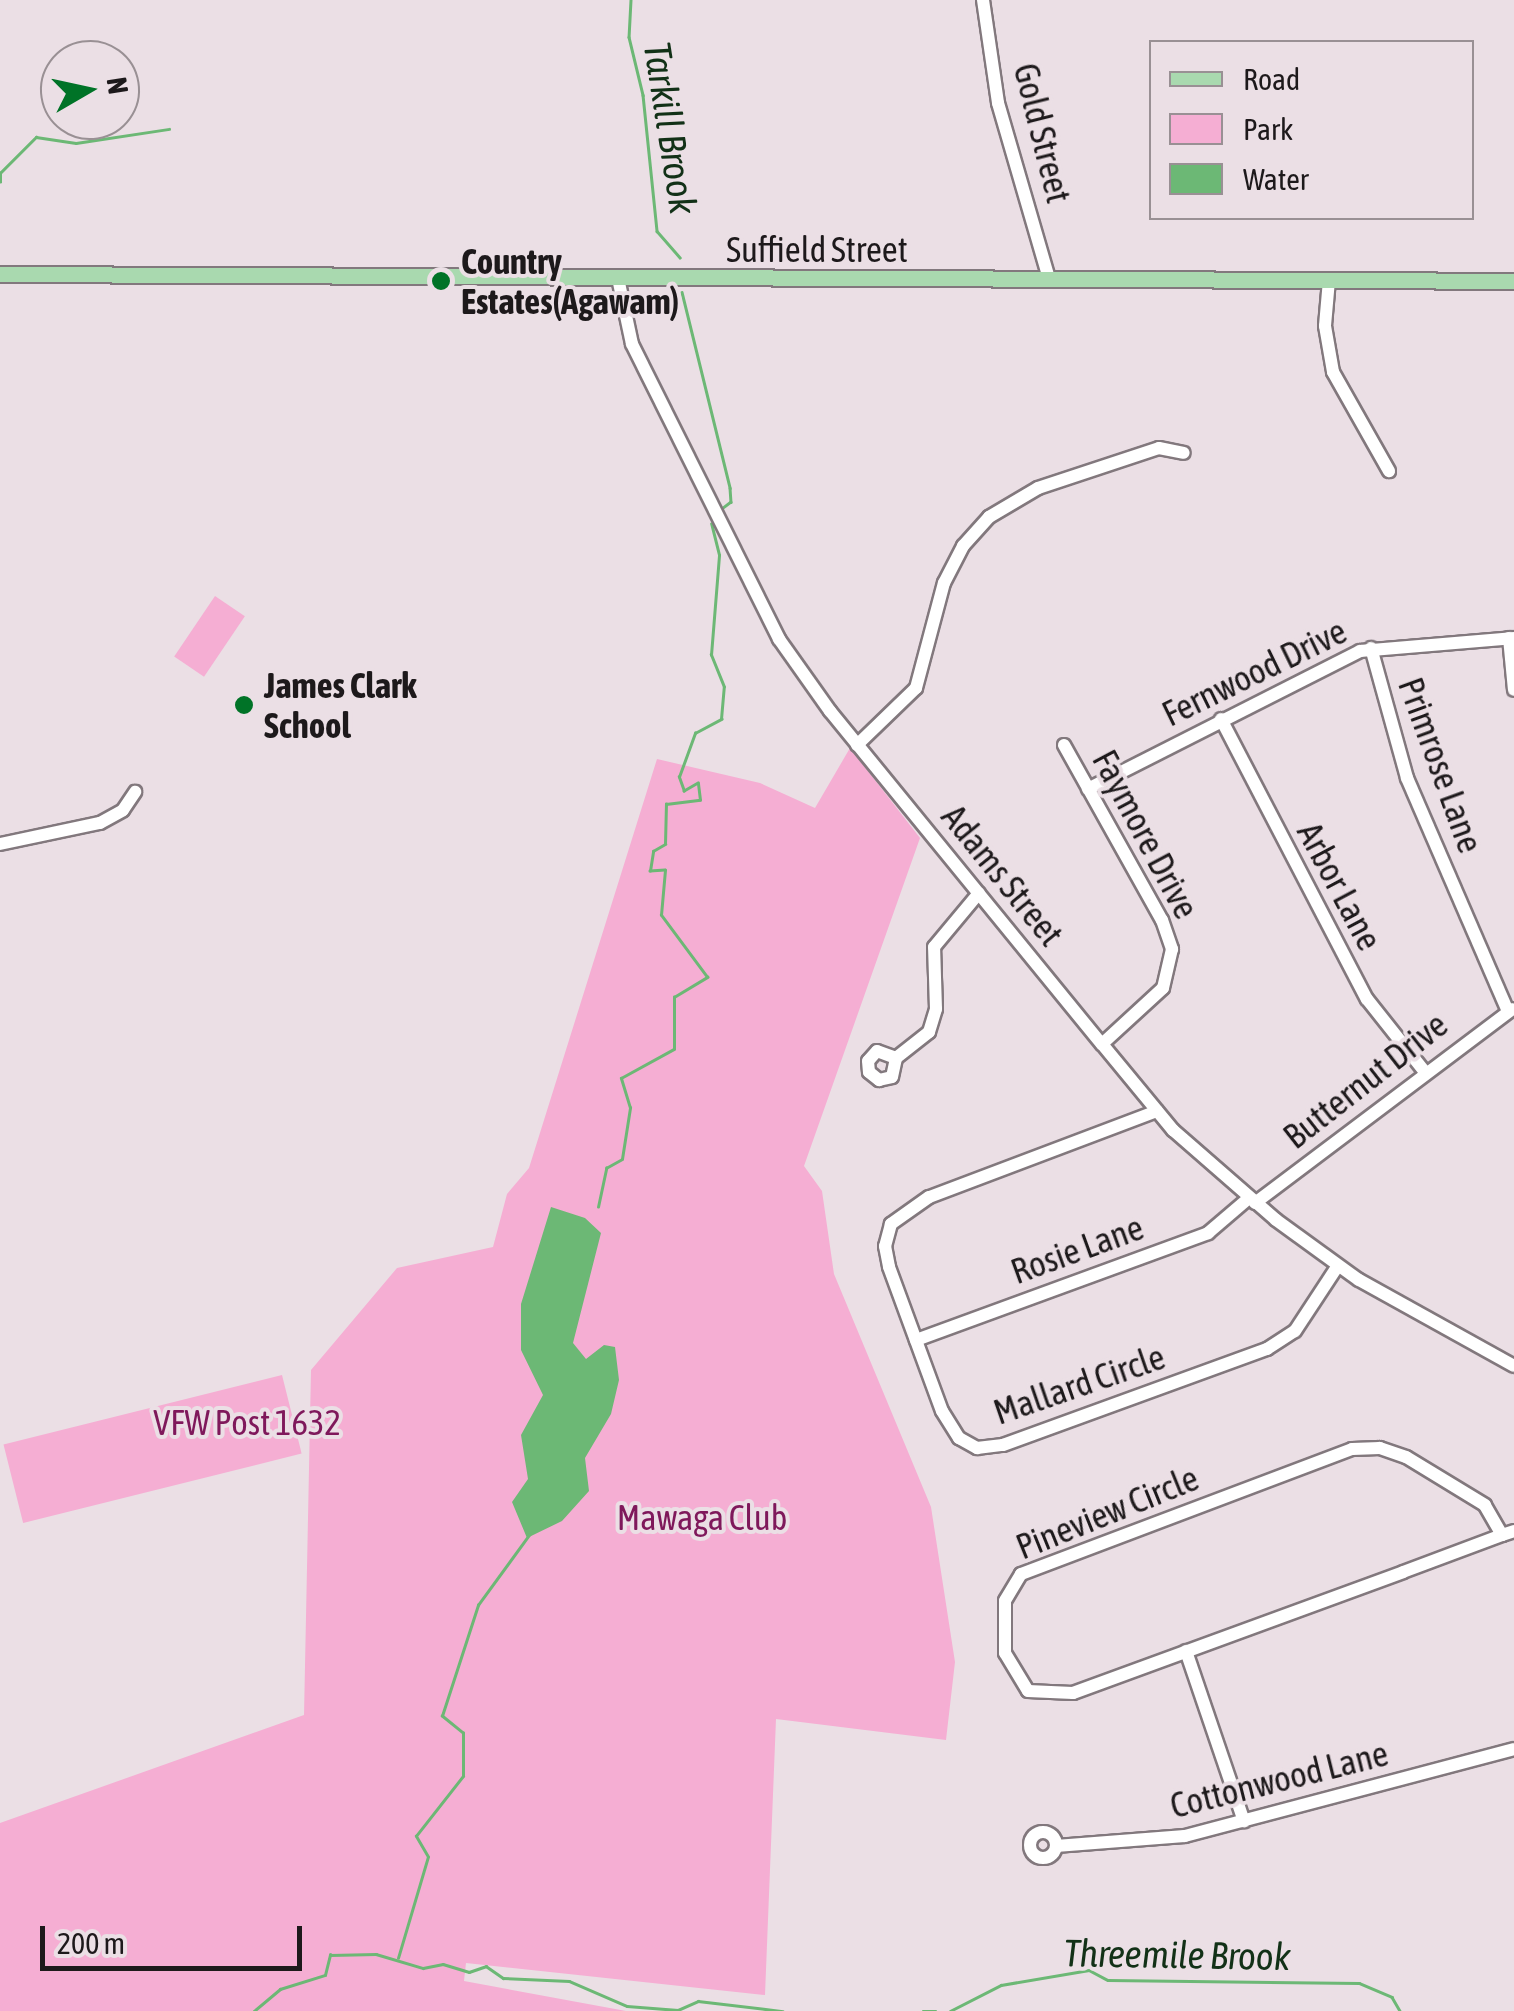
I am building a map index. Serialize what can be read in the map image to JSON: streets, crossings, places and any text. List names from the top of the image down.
{
  "streets": {
    "main road": ["Suffield Street"],
    "street": [
      "Gold Street",
      "Fernwood Drive",
      "Primrose Lane",
      "Faymore Drive",
      "Adams Street",
      "Arbor Lane",
      "Butternut Drive",
      "Rosie Lane",
      "Mallard Circle",
      "Pineview Circle",
      "Cottonwood Lane"
    ]
  },
  "crossings": [
    ["Gold Street", "Suffield Street"],
    ["Suffield Street", "Adams Street"],
    ["Fernwood Drive", "Primrose Lane"],
    ["Fernwood Drive", "Faymore Drive"],
    ["Fernwood Drive", "Arbor Lane"],
    ["Primrose Lane", "Butternut Drive"],
    ["Faymore Drive", "Adams Street"],
    ["Adams Street", "Butternut Drive"],
    ["Adams Street", "Rosie Lane"],
    ["Adams Street", "Mallard Circle"],
    ["Arbor Lane", "Butternut Drive"],
    ["Butternut Drive", "Rosie Lane"],
    ["Rosie Lane", "Mallard Circle"]
  ],
  "water": ["Tarkill Brook", "Threemile Brook"],
  "parks": ["VFW Post 1632", "Mawaga Club"],
  "places": ["Country Estates(Agawam)", "James Clark School"],
  "legend": ["Road", "Park", "Water"],
  "scale_bar": "200 m",
  "north": "right"
}
